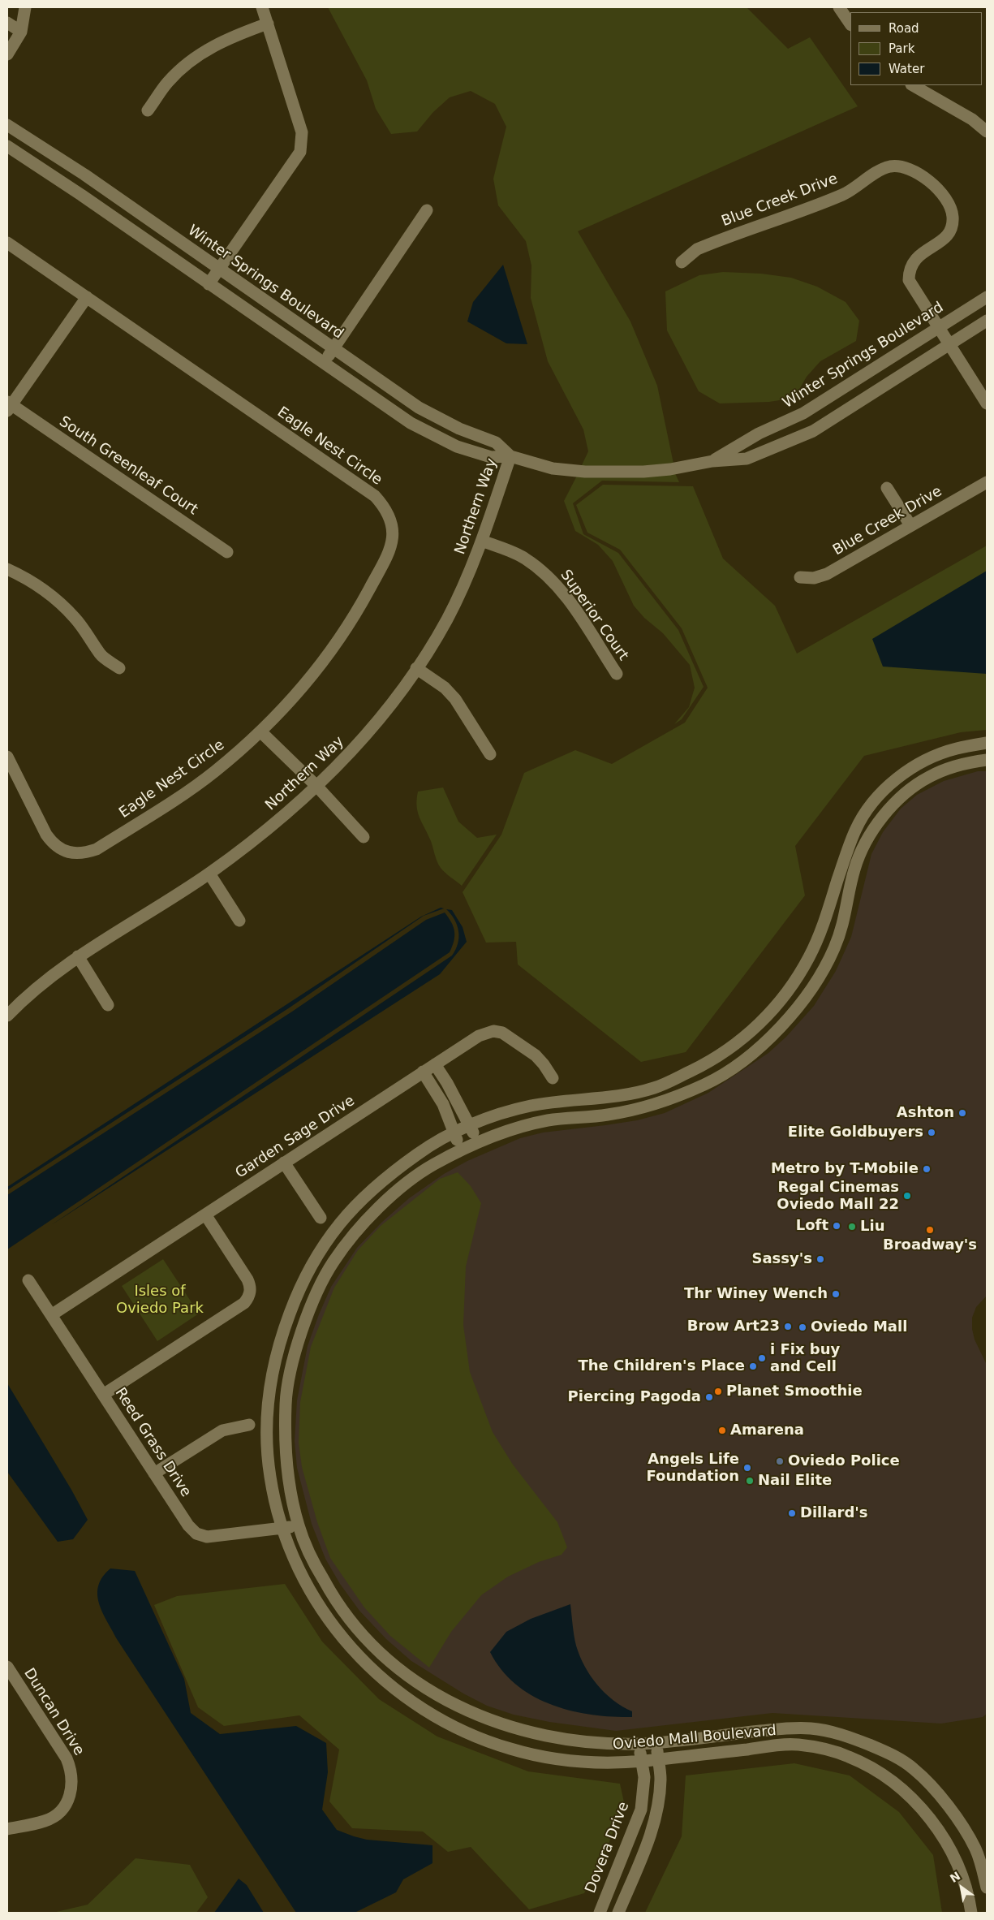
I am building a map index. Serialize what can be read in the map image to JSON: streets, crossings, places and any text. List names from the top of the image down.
{
  "streets": {
    "street": [
      "Blue Creek Drive",
      "Winter Springs Boulevard",
      "Eagle Nest Circle",
      "South Greenleaf Court",
      "Northern Way",
      "Superior Court",
      "Garden Sage Drive",
      "Reed Grass Drive",
      "Duncan Drive",
      "Oviedo Mall Boulevard",
      "Dovera Drive"
    ]
  },
  "crossings": [
    ["Blue Creek Drive", "Winter Springs Boulevard"],
    ["Winter Springs Boulevard", "Northern Way"],
    ["Northern Way", "Superior Court"],
    ["Garden Sage Drive", "Reed Grass Drive"],
    ["Reed Grass Drive", "Oviedo Mall Boulevard"],
    ["Oviedo Mall Boulevard", "Dovera Drive"]
  ],
  "parks": ["Isles of Oviedo Park"],
  "places": [
    "Ashton",
    "Elite Goldbuyers",
    "Metro by T-Mobile",
    "Regal Cinemas Oviedo Mall 22",
    "Loft",
    "Liu",
    "Broadway's",
    "Sassy's",
    "Thr Winey Wench",
    "Brow Art23",
    "Oviedo Mall",
    "i Fix buy and Cell",
    "The Children's Place",
    "Planet Smoothie",
    "Piercing Pagoda",
    "Amarena",
    "Oviedo Police",
    "Angels Life Foundation",
    "Nail Elite",
    "Dillard's"
  ],
  "legend": ["Road", "Park", "Water"],
  "north": "top left"
}
